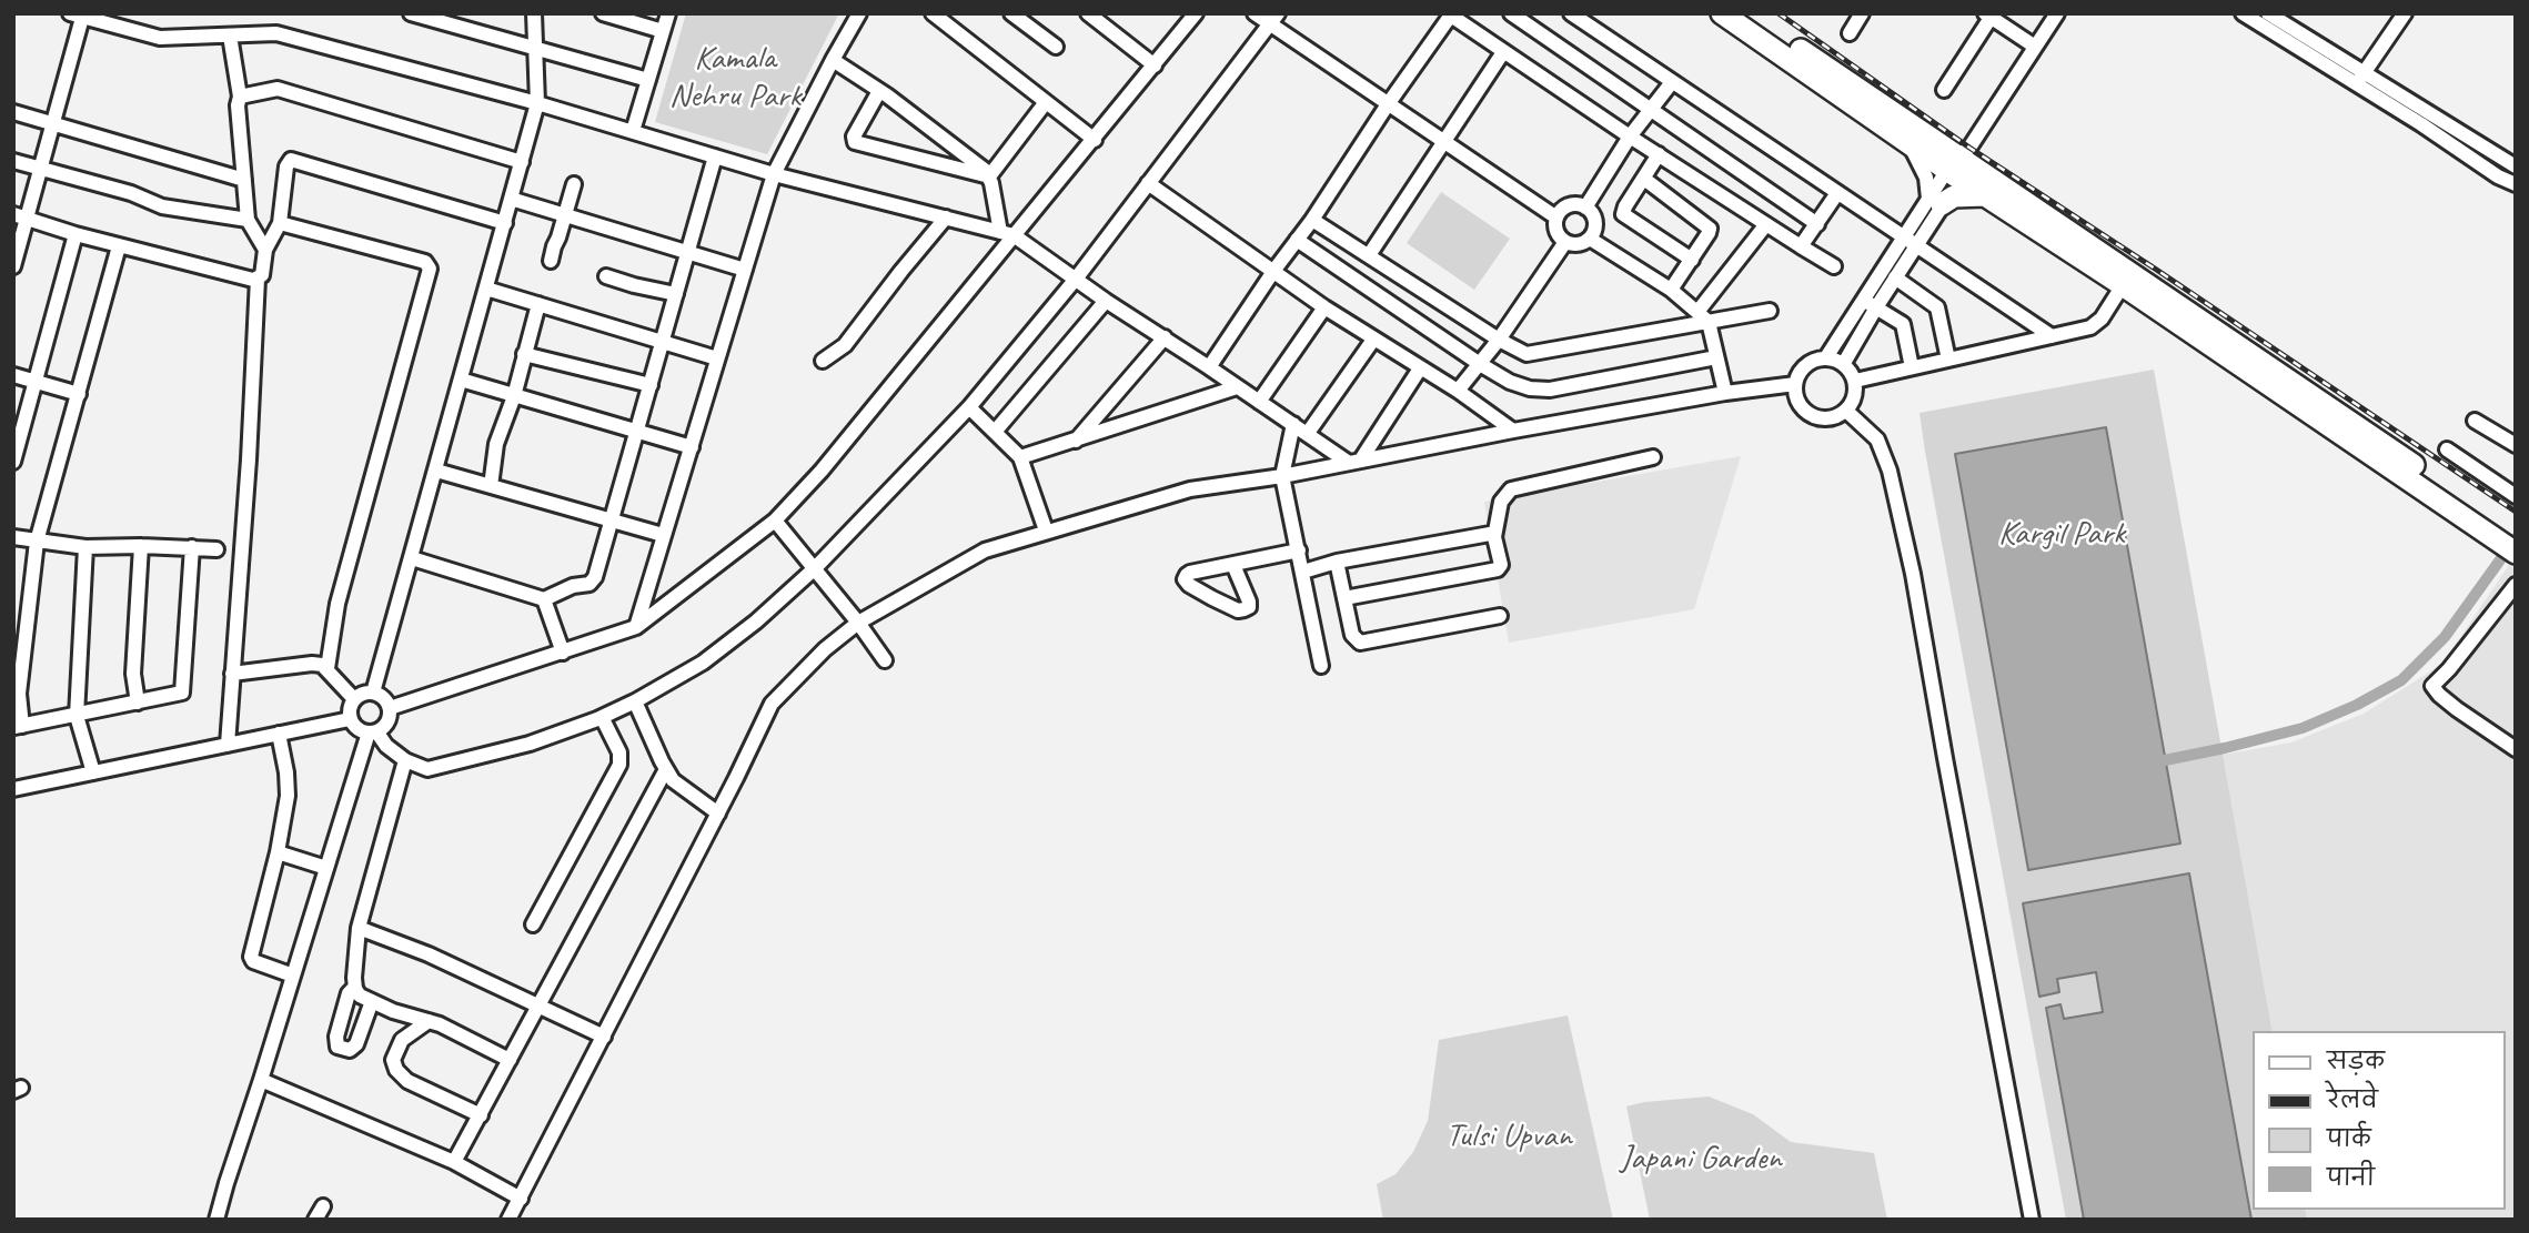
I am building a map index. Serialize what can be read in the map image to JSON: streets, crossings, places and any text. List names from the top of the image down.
{
  "parks": [
    "Kamala Nehru Park",
    "Kargil Park",
    "Tulsi Upvan",
    "Japani Garden"
  ],
  "legend": [
    "सड़क",
    "रेलवे",
    "पार्क",
    "पानी"
  ]
}
